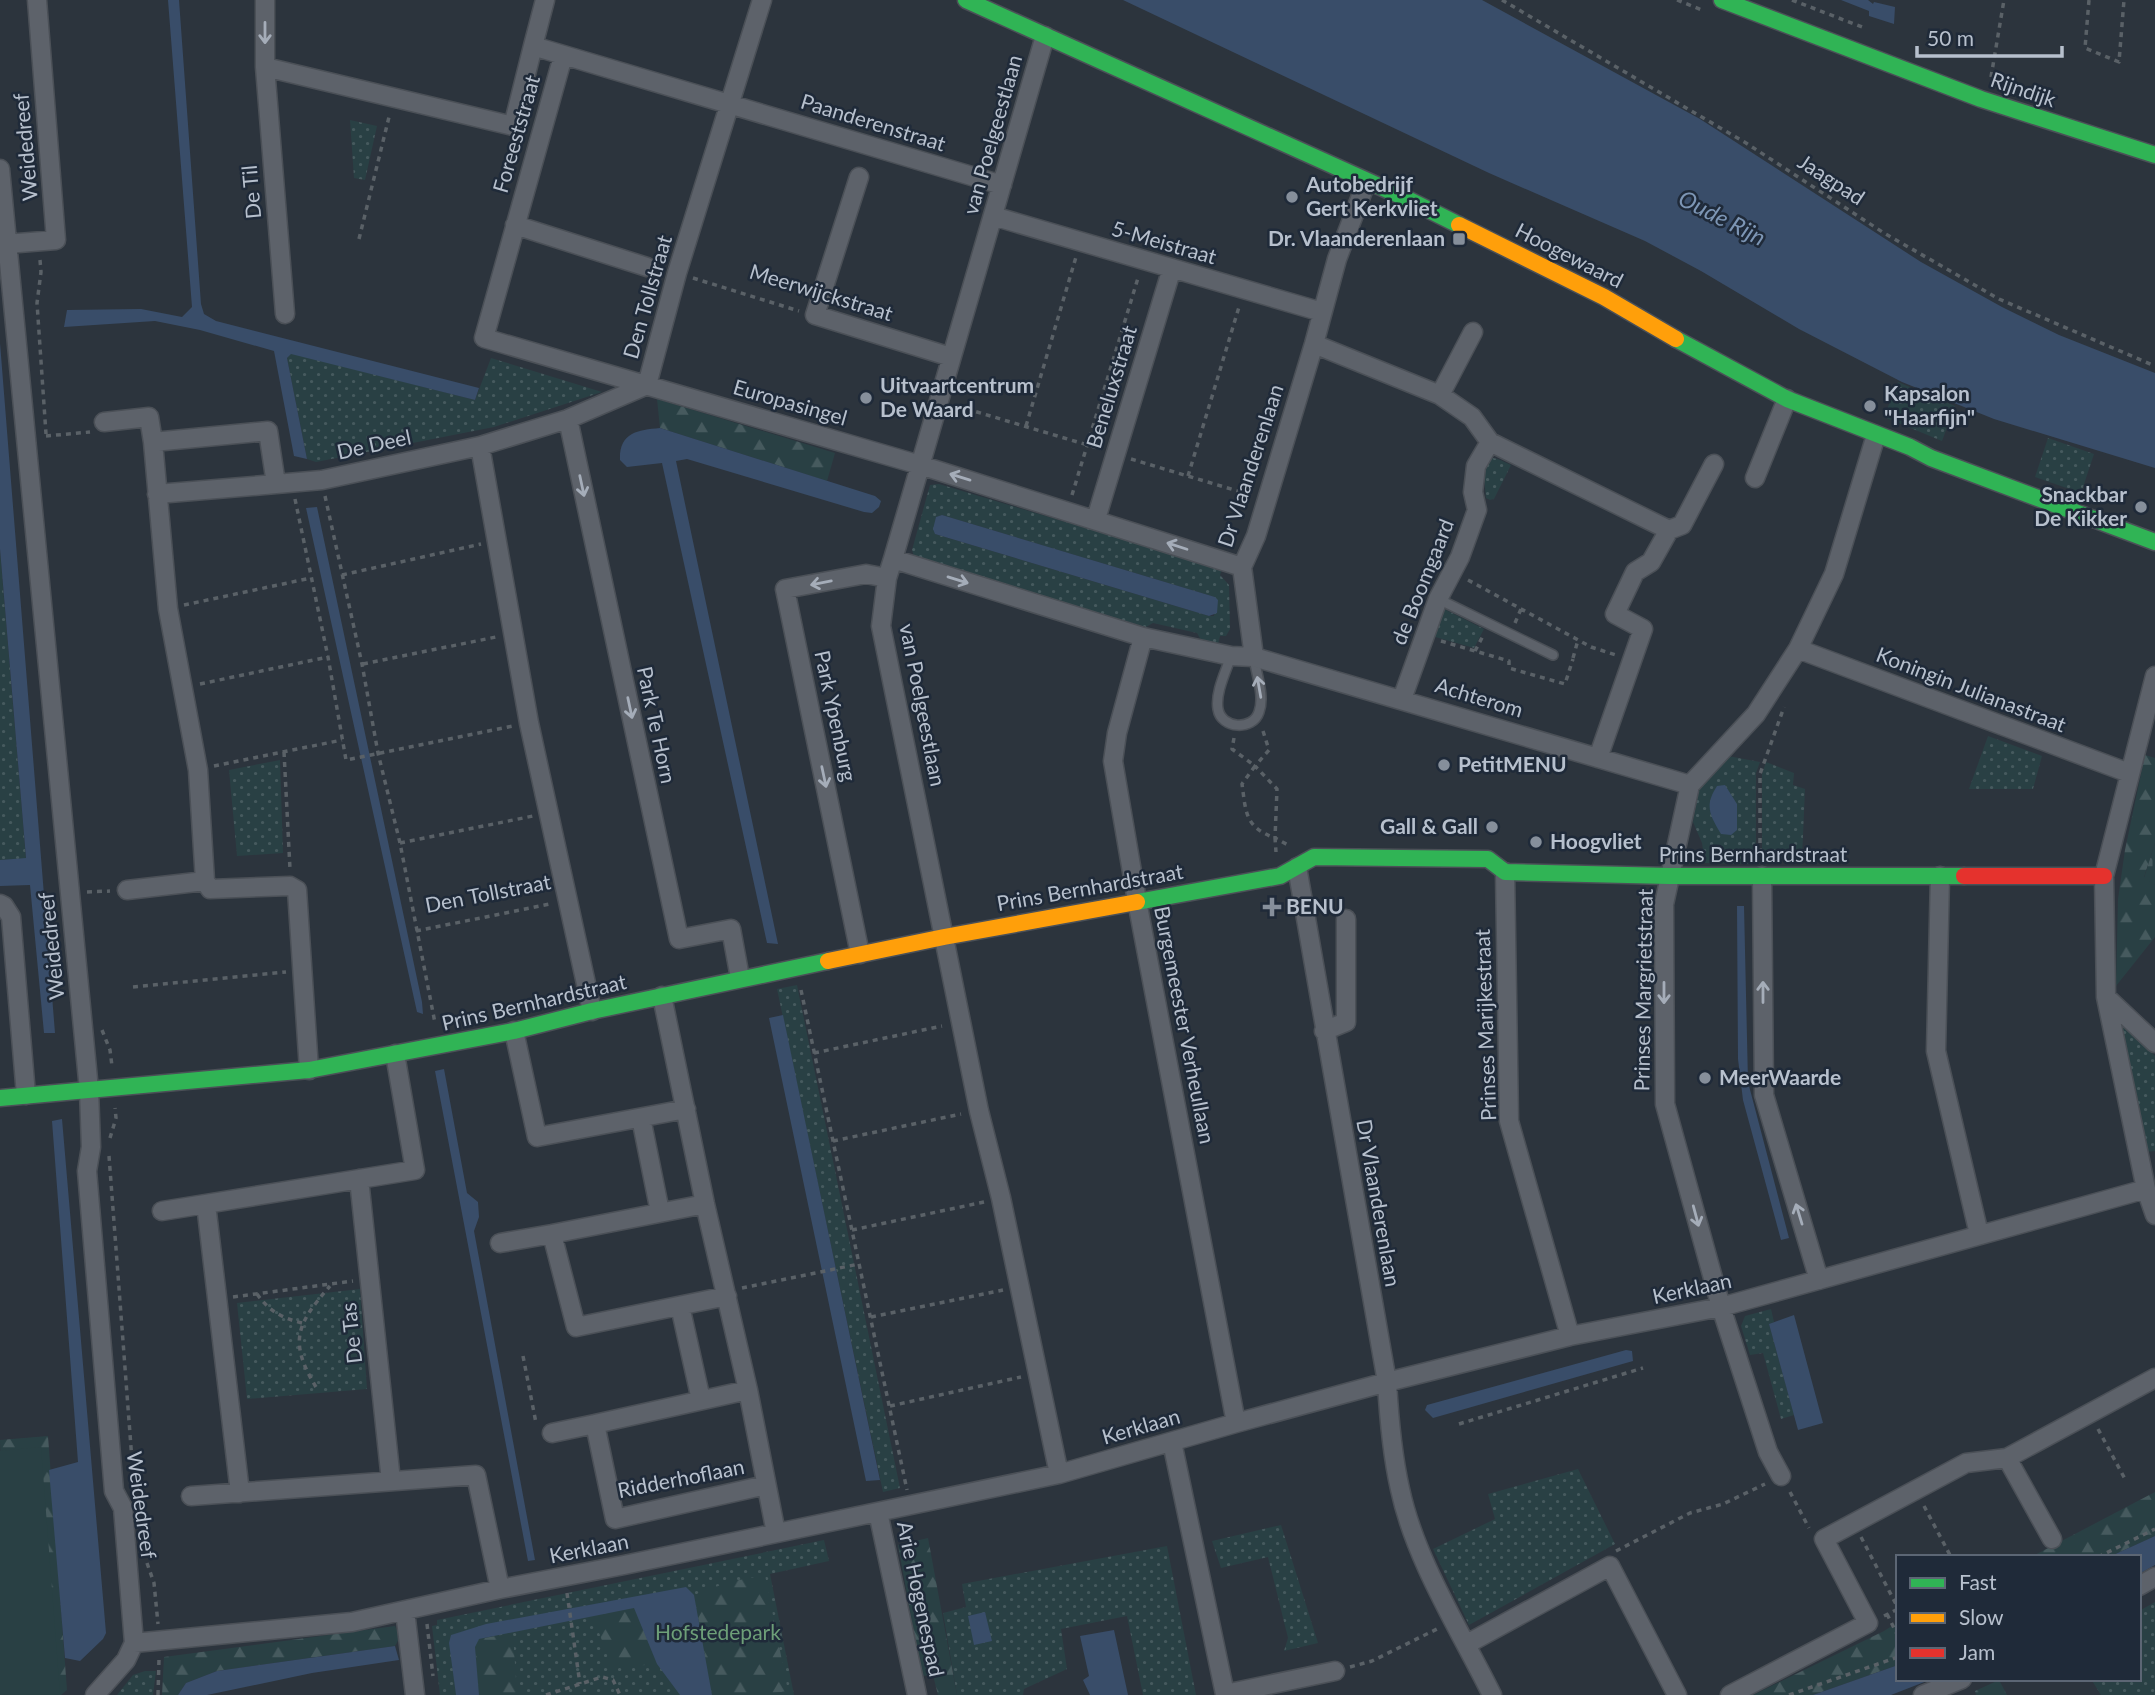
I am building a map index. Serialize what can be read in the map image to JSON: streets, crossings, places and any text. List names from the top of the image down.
{
  "streets": {
    "street": [
      "Rijndijk",
      "Paanderenstraat",
      "Foreeststraat",
      "van Poelgeestlaan",
      "Weidedreef",
      "De Til",
      "5-Meistraat",
      "Hoogewaard",
      "Meerwijckstraat",
      "Den Tollstraat",
      "Beneluxstraat",
      "Europasingel",
      "De Deel",
      "Dr Vlaanderenlaan",
      "de Boomgaard",
      "Koningin Julianastraat",
      "Achterom",
      "Park Ypenburg",
      "Park Te Horn",
      "Prins Bernhardstraat",
      "Prinses Margrietstraat",
      "Burgemeester Verheullaan",
      "Prinses Marijkestraat",
      "Kerklaan",
      "De Tas",
      "Ridderhoflaan",
      "Arie Hogenespad"
    ],
    "path": ["Jaagpad"]
  },
  "crossings": [
    ["Paanderenstraat", "Foreeststraat"],
    ["Paanderenstraat", "van Poelgeestlaan"],
    ["Paanderenstraat", "Den Tollstraat"],
    ["Foreeststraat", "Den Tollstraat"],
    ["Foreeststraat", "Europasingel"],
    ["van Poelgeestlaan", "5-Meistraat"],
    ["van Poelgeestlaan", "Hoogewaard"],
    ["van Poelgeestlaan", "Meerwijckstraat"],
    ["van Poelgeestlaan", "Europasingel"],
    ["van Poelgeestlaan", "Park Ypenburg"],
    ["van Poelgeestlaan", "Prins Bernhardstraat"],
    ["van Poelgeestlaan", "Kerklaan"],
    ["Weidedreef", "Prins Bernhardstraat"],
    ["Weidedreef", "Kerklaan"],
    ["5-Meistraat", "Beneluxstraat"],
    ["5-Meistraat", "Dr Vlaanderenlaan"],
    ["Hoogewaard", "Dr Vlaanderenlaan"],
    ["Meerwijckstraat", "Den Tollstraat"],
    ["Den Tollstraat", "Europasingel"],
    ["Den Tollstraat", "De Deel"],
    ["Den Tollstraat", "Park Te Horn"],
    ["Den Tollstraat", "Prins Bernhardstraat"],
    ["Beneluxstraat", "Europasingel"],
    ["Europasingel", "Dr Vlaanderenlaan"],
    ["Dr Vlaanderenlaan", "Achterom"],
    ["Dr Vlaanderenlaan", "Prins Bernhardstraat"],
    ["Dr Vlaanderenlaan", "Kerklaan"],
    ["de Boomgaard", "Achterom"],
    ["Achterom", "Prinses Margrietstraat"],
    ["Park Ypenburg", "Prins Bernhardstraat"],
    ["Park Te Horn", "Prins Bernhardstraat"],
    ["Prins Bernhardstraat", "Prinses Margrietstraat"],
    ["Prins Bernhardstraat", "Burgemeester Verheullaan"],
    ["Prins Bernhardstraat", "Prinses Marijkestraat"],
    ["Prins Bernhardstraat", "Ridderhoflaan"],
    ["Prinses Margrietstraat", "Kerklaan"],
    ["Burgemeester Verheullaan", "Kerklaan"],
    ["Prinses Marijkestraat", "Kerklaan"],
    ["Kerklaan", "Ridderhoflaan"],
    ["Kerklaan", "Arie Hogenespad"]
  ],
  "one_way": ["Park Te Horn"],
  "water": ["Oude Rijn"],
  "parks": ["Hofstedepark"],
  "places": {
    "other": [
      "Autobedrijf Gert Kerkvliet",
      "Uitvaartcentrum De Waard",
      "Kapsalon \"Haarfijn\"",
      "Snackbar De Kikker",
      "PetitMENU",
      "Gall & Gall",
      "Hoogvliet",
      "MeerWaarde"
    ],
    "transit": ["Dr. Vlaanderenlaan"],
    "health": ["BENU"]
  },
  "legend": ["Fast", "Slow", "Jam"],
  "scale_bar": "50 m"
}
